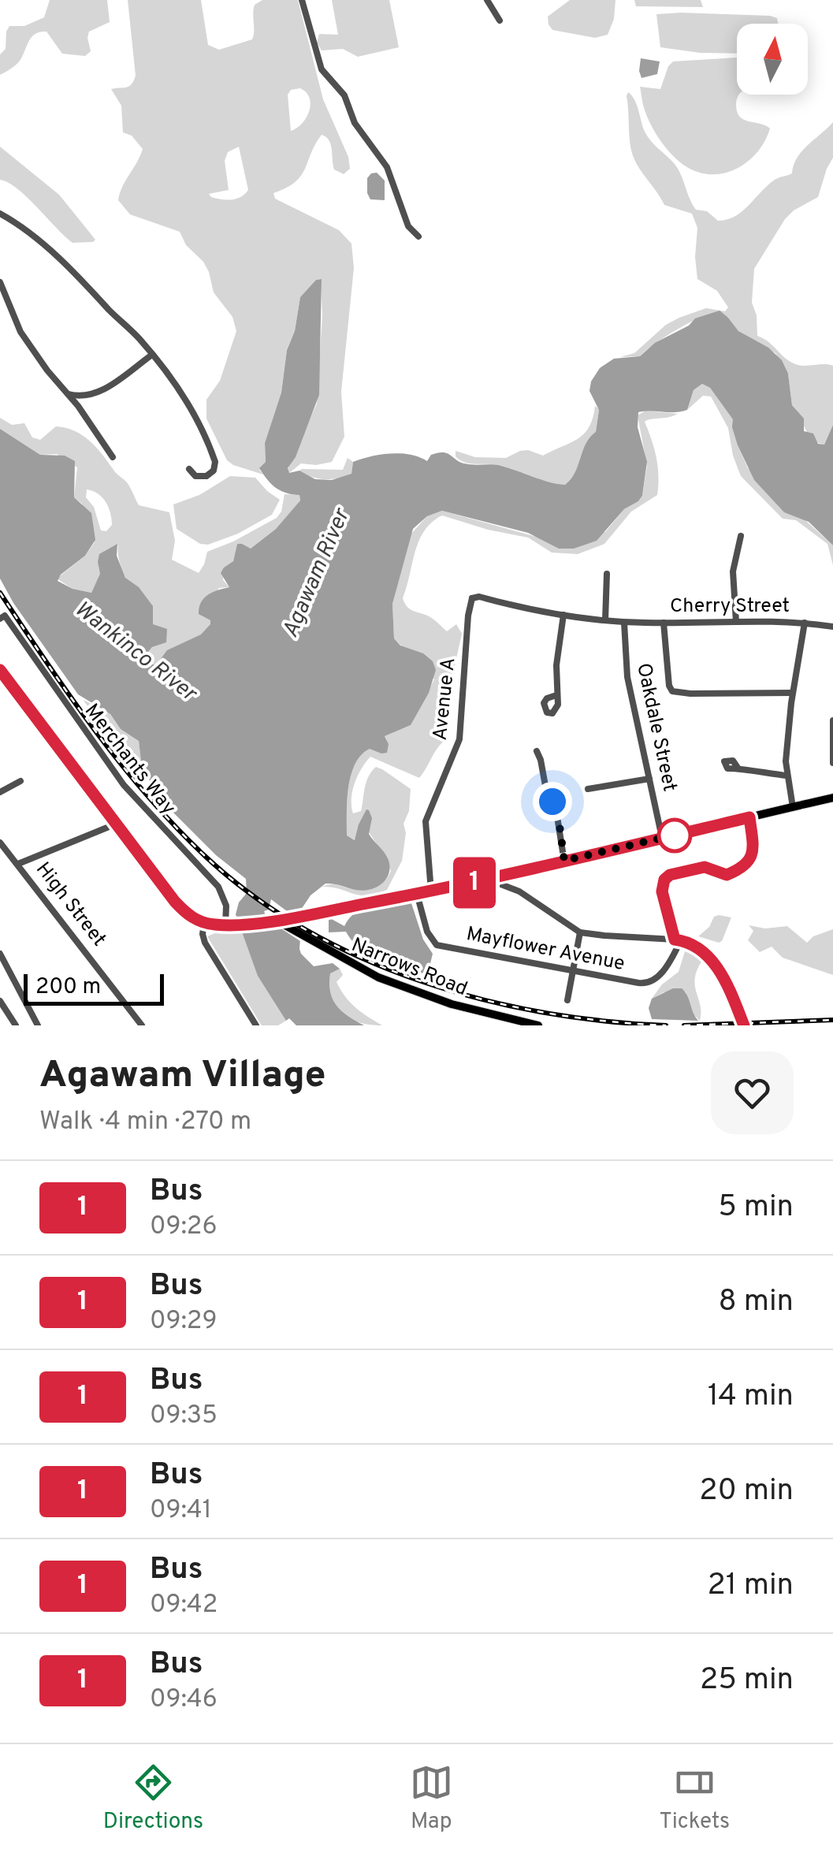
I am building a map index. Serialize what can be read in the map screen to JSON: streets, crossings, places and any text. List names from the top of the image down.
{
  "streets": {
    "main road": ["Narrows Road"],
    "street": [
      "Cherry Street",
      "Avenue A",
      "Oakdale Street",
      "Merchants Way",
      "High Street",
      "Mayflower Avenue"
    ]
  },
  "crossings": [
    ["Cherry Street", "Avenue A"],
    ["Cherry Street", "Oakdale Street"]
  ],
  "water": ["Agawam River", "Wankinco River"],
  "lines": ["bus line 1"],
  "scale_bar": "200 m",
  "north": "top",
  "page": {
    "on_map": "1",
    "scale": "200 m",
    "heading": ["Agawam Village", "Walk · 4 min · 270 m"],
    "list": [
      {
        "mark": "1",
        "name": "Bus",
        "note": "09:26",
        "value": "5 min"
      },
      {
        "mark": "1",
        "name": "Bus",
        "note": "09:29",
        "value": "8 min"
      },
      {
        "mark": "1",
        "name": "Bus",
        "note": "09:35",
        "value": "14 min"
      },
      {
        "mark": "1",
        "name": "Bus",
        "note": "09:41",
        "value": "20 min"
      },
      {
        "mark": "1",
        "name": "Bus",
        "note": "09:42",
        "value": "21 min"
      },
      {
        "mark": "1",
        "name": "Bus",
        "note": "09:46",
        "value": "25 min"
      }
    ],
    "tabs": ["Directions", "Map", "Tickets"]
  }
}
